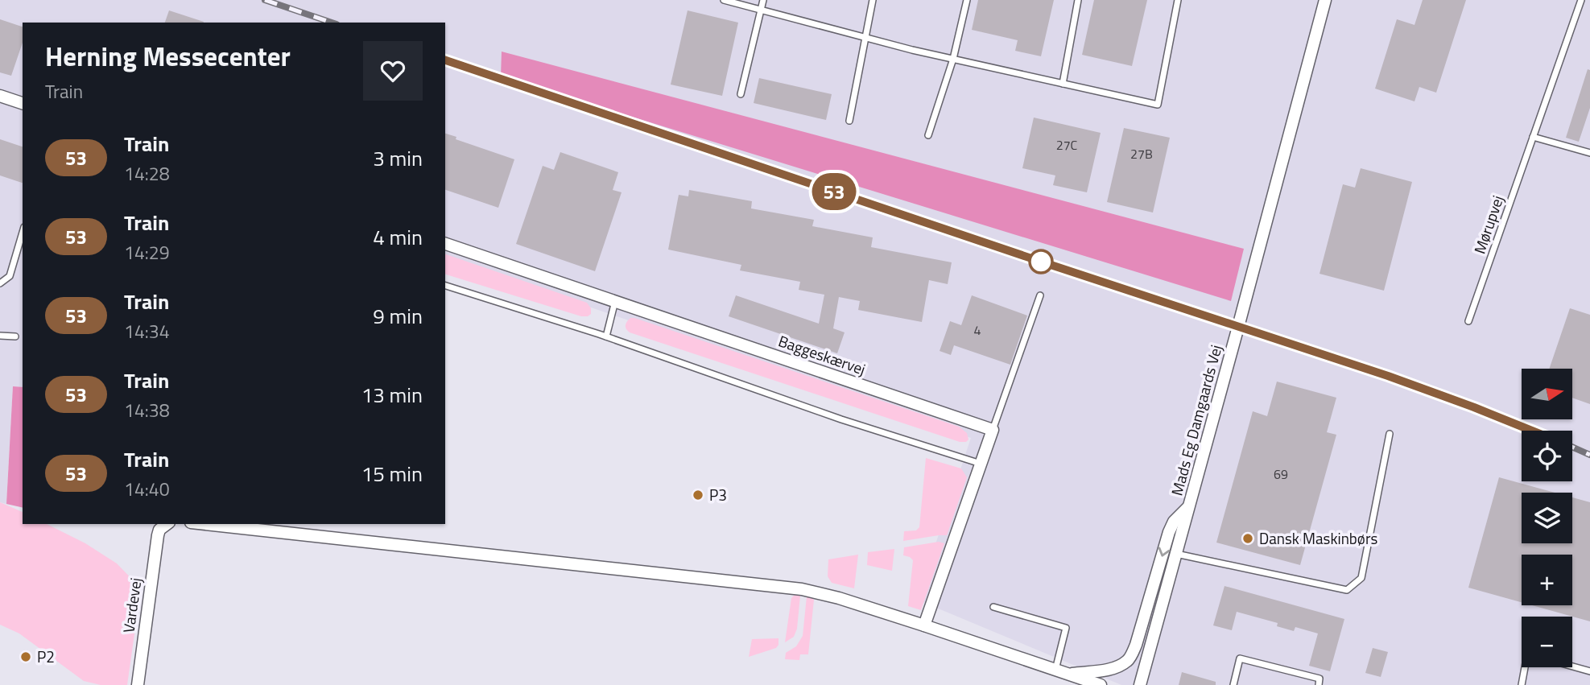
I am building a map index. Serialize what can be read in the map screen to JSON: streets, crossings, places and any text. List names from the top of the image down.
{
  "streets": {
    "street": ["Baggeskærvej", "Mads Eg Damgaards Vej", "Vardevej"],
    "lane": ["Mørupvej"]
  },
  "places": ["P3", "Dansk Maskinbørs", "P2"],
  "house_numbers": [
    "27C",
    "27B",
    "4",
    "69"
  ],
  "north": "right",
  "page": {
    "on_map": "53",
    "heading": ["Herning Messecenter", "Train"],
    "list": [
      {
        "mark": "53",
        "name": "Train",
        "note": "14:28",
        "value": "3 min"
      },
      {
        "mark": "53",
        "name": "Train",
        "note": "14:29",
        "value": "4 min"
      },
      {
        "mark": "53",
        "name": "Train",
        "note": "14:34",
        "value": "9 min"
      },
      {
        "mark": "53",
        "name": "Train",
        "note": "14:38",
        "value": "13 min"
      },
      {
        "mark": "53",
        "name": "Train",
        "note": "14:40",
        "value": "15 min"
      }
    ],
    "map_buttons": ["+", "−"]
  }
}
